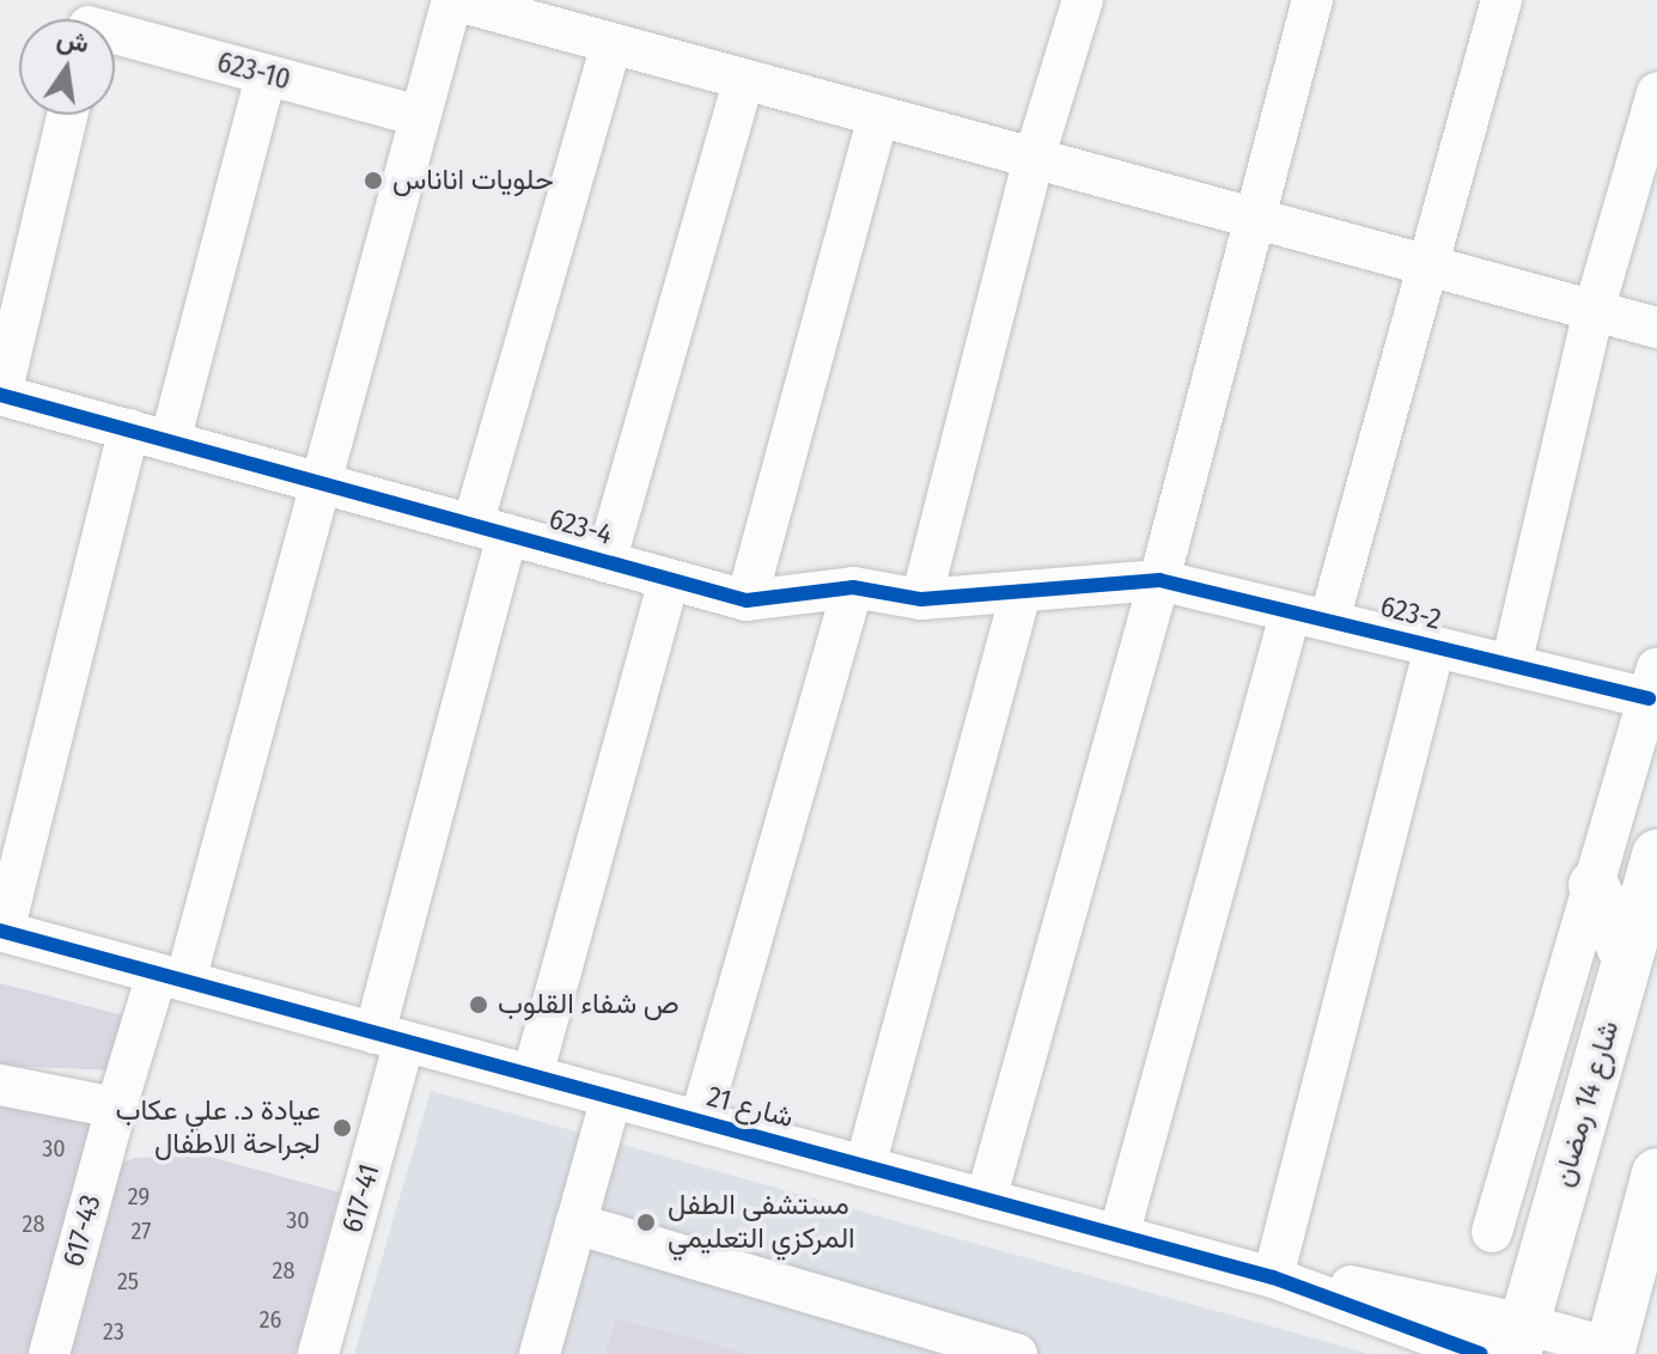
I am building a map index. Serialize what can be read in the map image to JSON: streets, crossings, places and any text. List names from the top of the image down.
{
  "streets": {
    "main road": ["شارع 14 رمضان"],
    "street": [
      "623-10",
      "623-4",
      "623-2",
      "شارع 21",
      "617-41",
      "617-43"
    ]
  },
  "crossings": [
    ["623-10", "617-43"],
    ["623-4", "623-2"],
    ["623-4", "617-41"],
    ["623-4", "617-43"],
    ["شارع 14 رمضان", "شارع 21"],
    ["شارع 21", "617-41"],
    ["شارع 21", "617-43"]
  ],
  "places": [
    "حلويات اناناس",
    "ص شفاء القلوب",
    "عيادة د. علي عكاب لجراحة الاطفال",
    "مستشفى الطفل المركزي التعليمي"
  ],
  "house_numbers": [
    "30",
    "29",
    "30",
    "28",
    "27",
    "28",
    "25",
    "26",
    "23"
  ],
  "north": "top"
}
